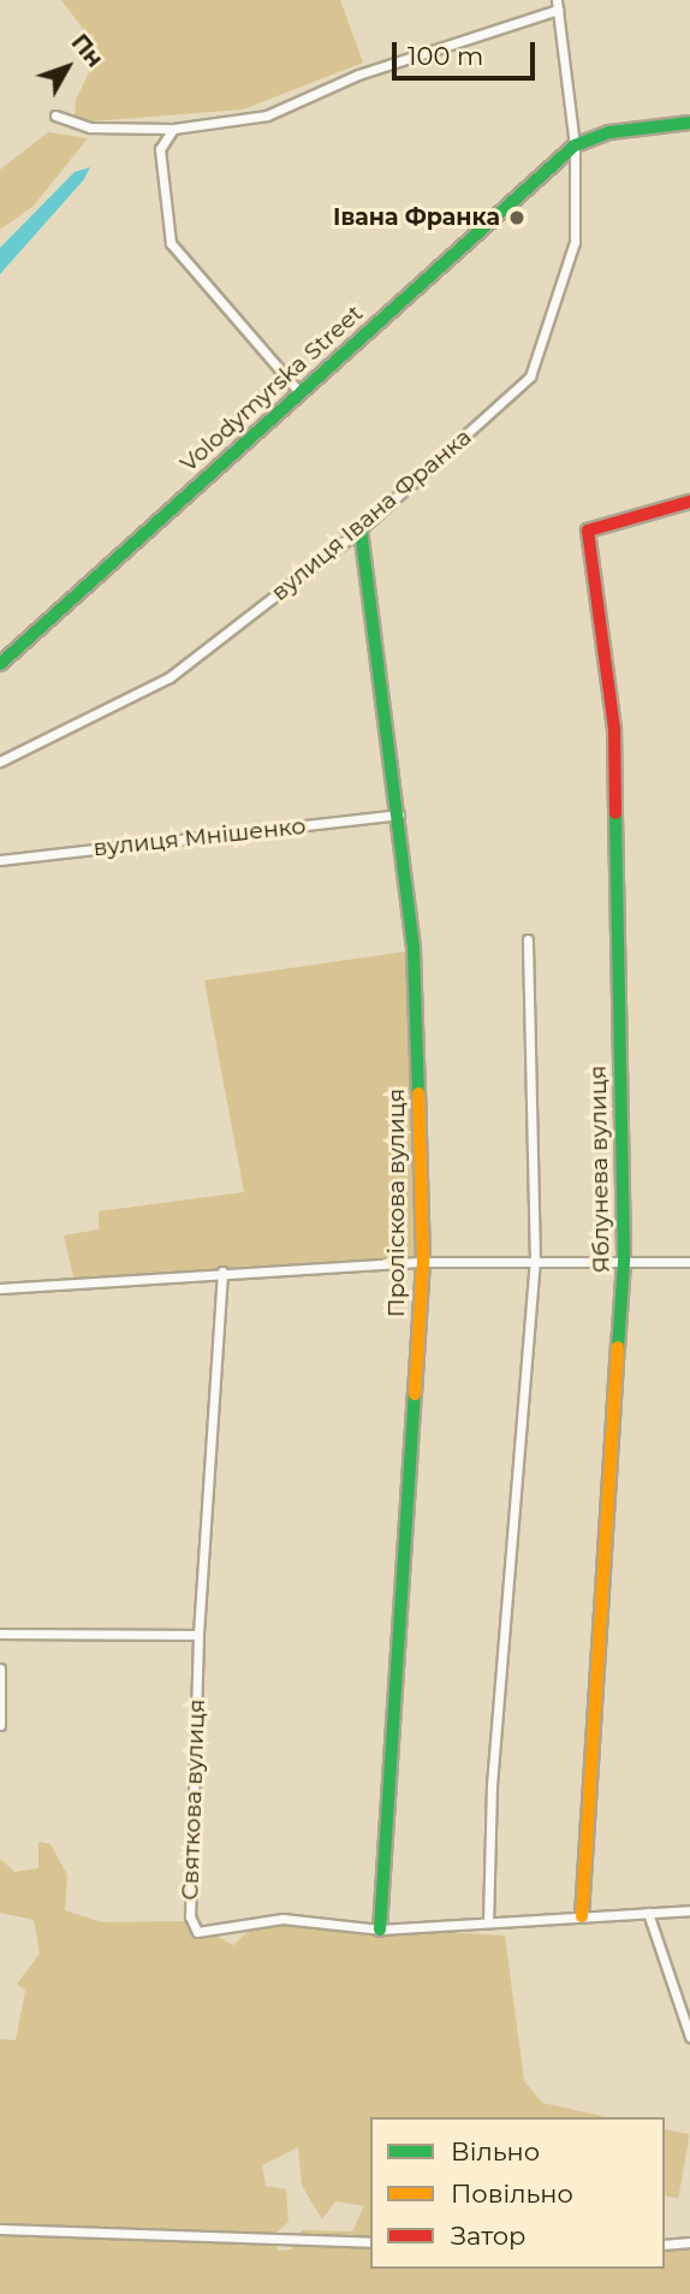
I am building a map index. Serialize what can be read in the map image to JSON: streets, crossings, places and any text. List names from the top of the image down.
{
  "streets": {
    "street": [
      "Volodymyrska Street",
      "вулиця Івана Франка",
      "вулиця Мнішенко",
      "Яблунева вулиця",
      "Проліскова вулиця",
      "Святкова вулиця"
    ]
  },
  "crossings": [
    ["Volodymyrska Street", "вулиця Івана Франка"],
    ["вулиця Івана Франка", "Проліскова вулиця"],
    ["вулиця Мнішенко", "Проліскова вулиця"],
    ["Яблунева вулиця", "Святкова вулиця"],
    ["Проліскова вулиця", "Святкова вулиця"]
  ],
  "places": ["Івана Франка"],
  "legend": ["Вільно", "Повільно", "Затор"],
  "scale_bar": "100 m",
  "north": "top right"
}
